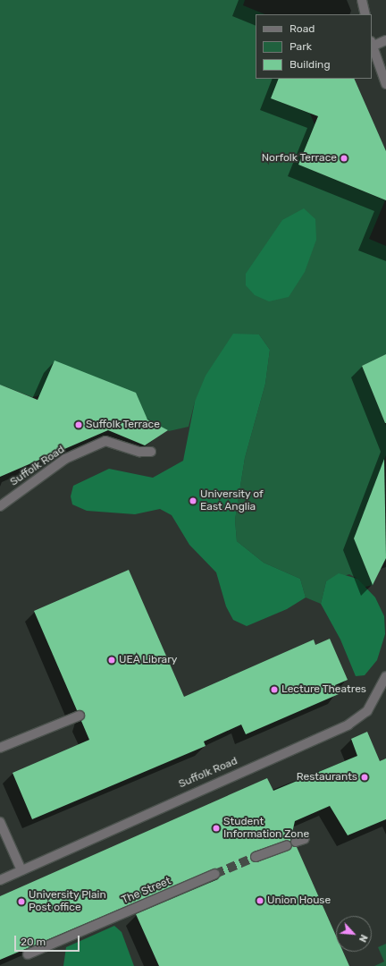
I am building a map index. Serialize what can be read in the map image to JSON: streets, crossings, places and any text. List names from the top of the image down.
{
  "streets": {
    "street": ["Suffolk Road", "The Street"]
  },
  "places": [
    "Norfolk Terrace",
    "Suffolk Terrace",
    "University of East Anglia",
    "UEA Library",
    "Lecture Theatres",
    "Restaurants",
    "Student Information Zone",
    "Union House",
    "University Plain Post office"
  ],
  "legend": ["Road", "Park", "Building"],
  "scale_bar": "20 m",
  "north": "bottom right"
}
